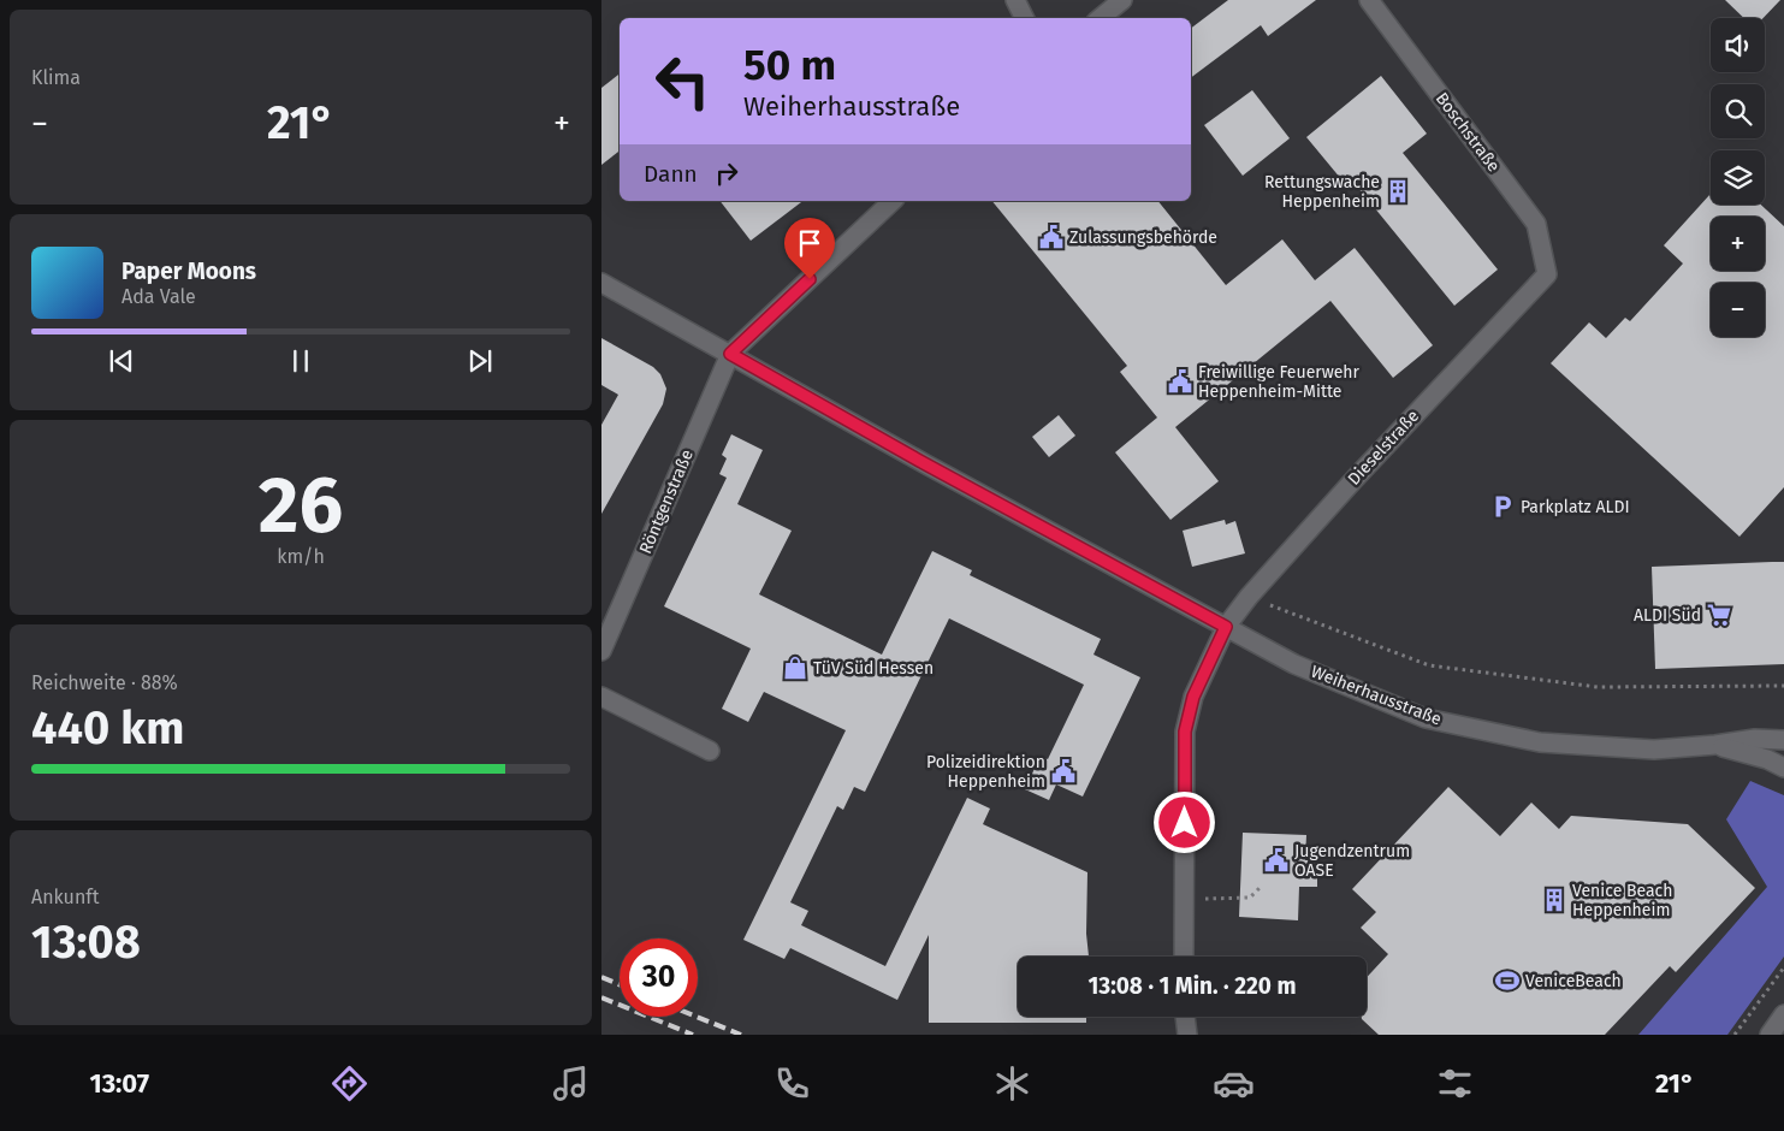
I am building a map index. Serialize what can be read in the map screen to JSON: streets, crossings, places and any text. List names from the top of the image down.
{
  "streets": {
    "street": [
      "Boschstraße",
      "Dieselstraße",
      "Röntgenstraße",
      "Weiherhausstraße"
    ]
  },
  "crossings": [
    ["Boschstraße", "Dieselstraße"],
    ["Dieselstraße", "Weiherhausstraße"],
    ["Röntgenstraße", "Weiherhausstraße"]
  ],
  "places": {
    "building": ["Rettungswache Heppenheim", "Venice Beach Heppenheim"],
    "public building": [
      "Zulassungsbehörde",
      "Freiwillige Feuerwehr Heppenheim-Mitte",
      "Polizeidirektion Heppenheim",
      "Jugendzentrum OASE"
    ],
    "parking": ["Parkplatz ALDI"],
    "supermarket": ["ALDI Süd"],
    "shop": ["TüV Süd Hessen"],
    "sports": ["VeniceBeach"]
  },
  "page": {
    "tile": [
      "Klima",
      ["26", "km/h"],
      ["Reichweite · 88%", "440 km"],
      ["Ankunft", "13:08"]
    ],
    "map_buttons": ["+", "−"],
    "turn": ["50 m", "Weiherhausstraße"],
    "heat": ["−", "21°", "+"],
    "then": "Dann",
    "song": ["Paper Moons", "Ada Vale"],
    "limit": "30",
    "trip": "13:08 · 1 Min. · 220 m",
    "tabs": ["13:07", "21°"]
  }
}
